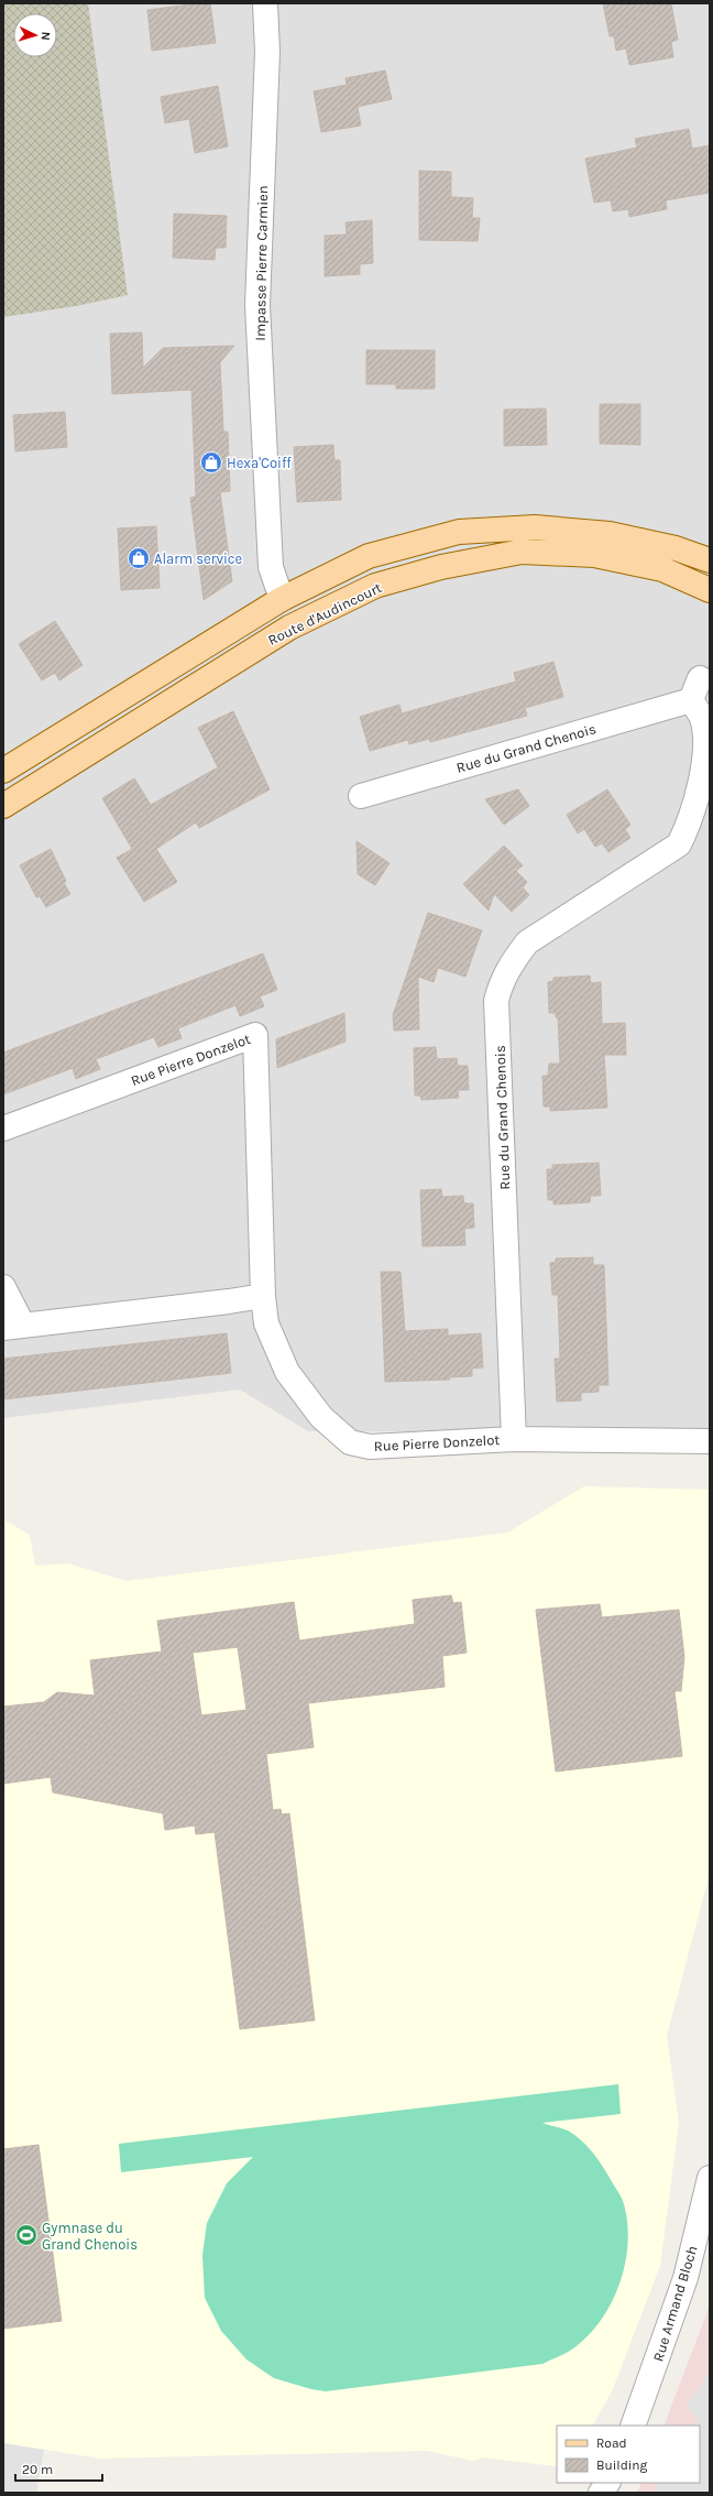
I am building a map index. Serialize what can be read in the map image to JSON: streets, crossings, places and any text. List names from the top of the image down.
{
  "streets": {
    "main road": ["Route d'Audincourt"],
    "street": [
      "Impasse Pierre Carmien",
      "Rue du Grand Chenois",
      "Rue Pierre Donzelot",
      "Rue Armand Bloch"
    ]
  },
  "crossings": [
    ["Impasse Pierre Carmien", "Route d'Audincourt"],
    ["Rue du Grand Chenois", "Rue Pierre Donzelot"]
  ],
  "places": {
    "shop": ["Hexa'Coiff", "Alarm service"],
    "sports": ["Gymnase du Grand Chenois"]
  },
  "legend": ["Road", "Building"],
  "scale_bar": "20 m",
  "north": "right"
}
